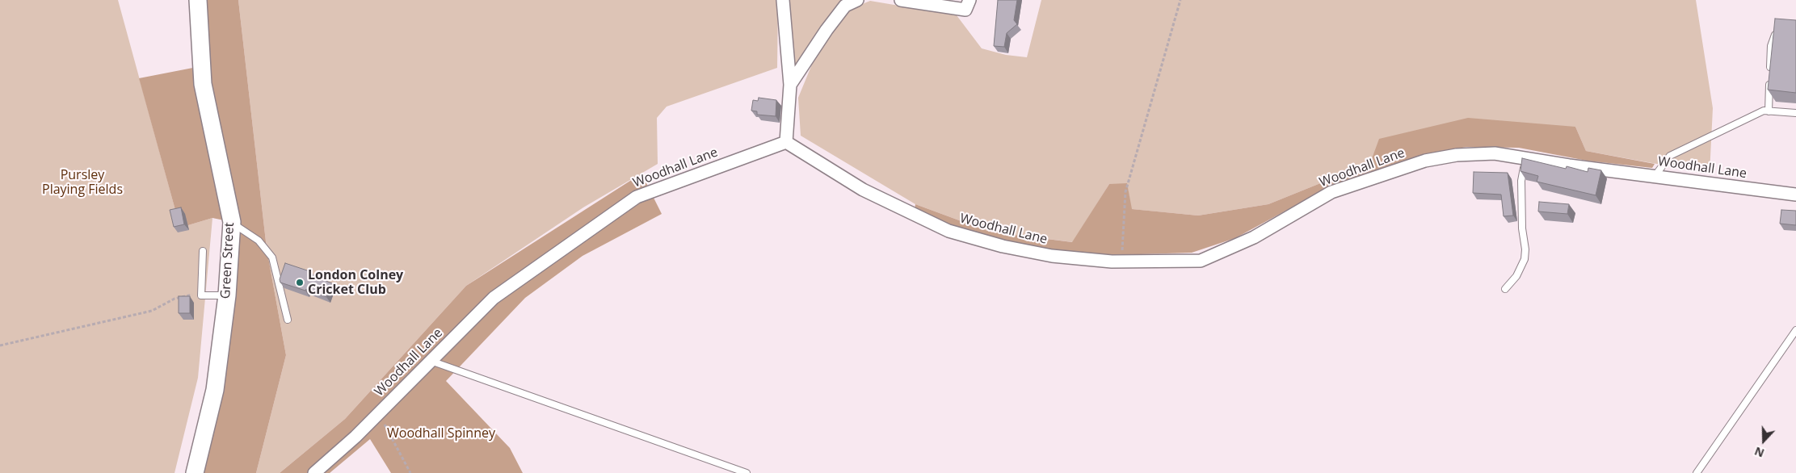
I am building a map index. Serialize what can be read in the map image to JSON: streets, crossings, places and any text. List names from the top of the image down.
{
  "streets": {
    "main road": ["Green Street"],
    "street": ["Woodhall Lane"]
  },
  "parks": ["Pursley Playing Fields", "Woodhall Spinney"],
  "places": ["London Colney Cricket Club"],
  "north": "bottom"
}
